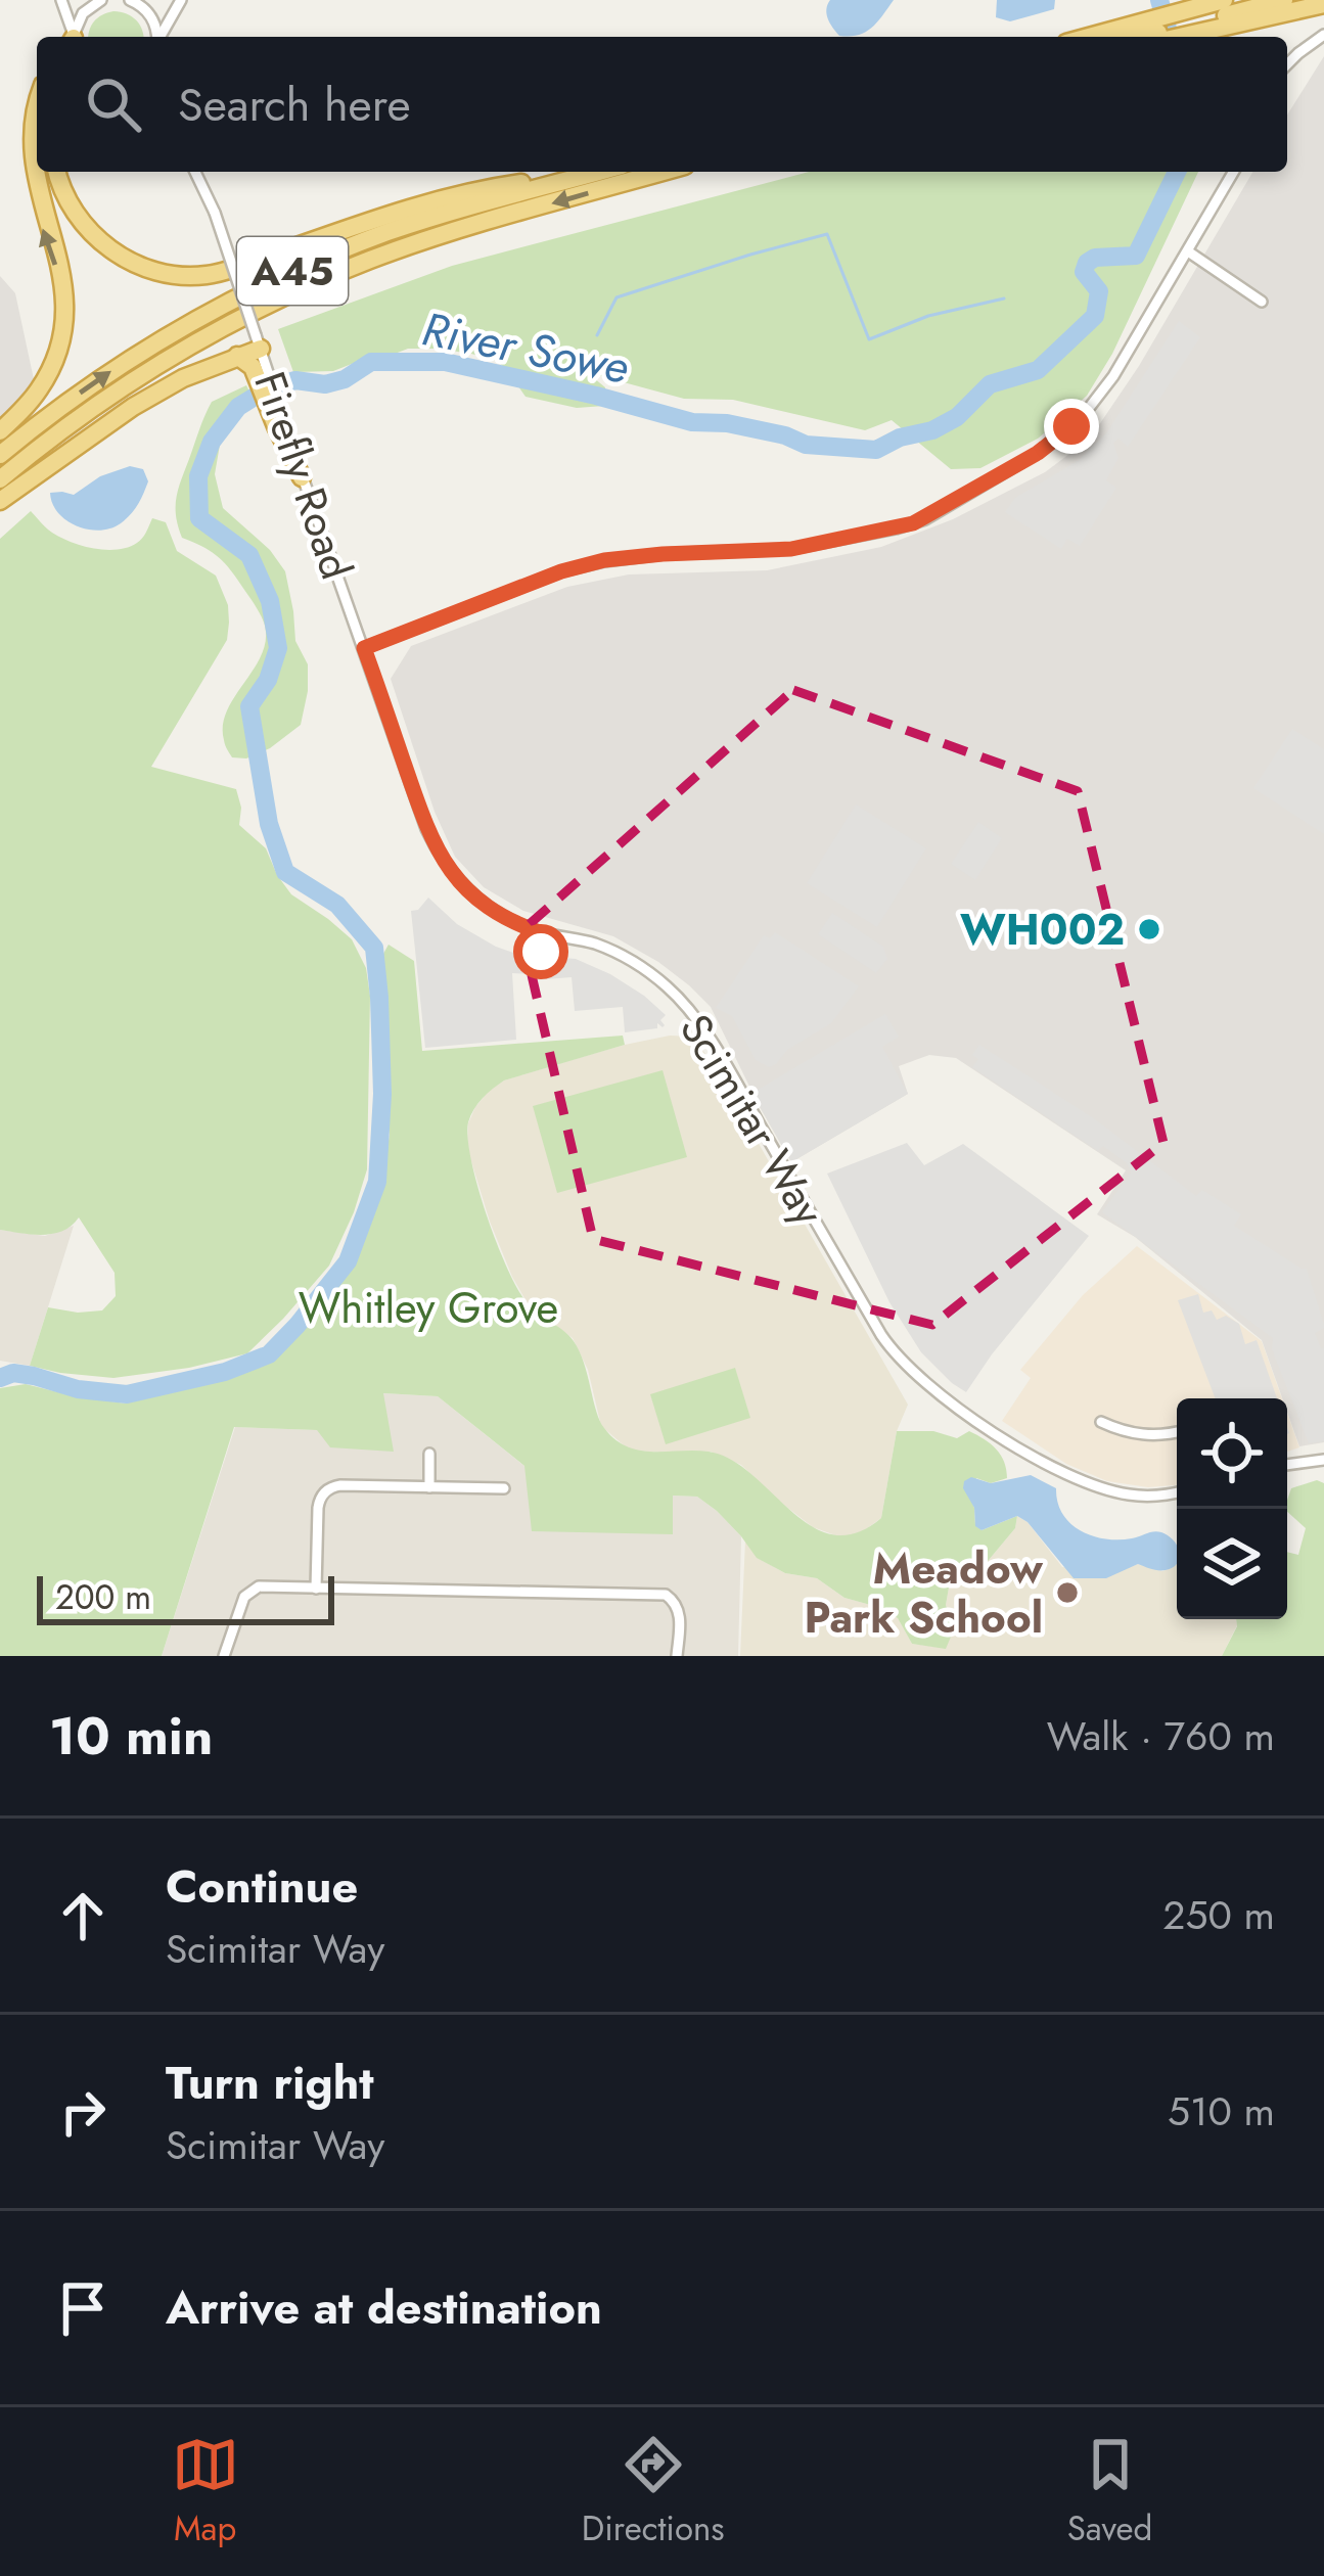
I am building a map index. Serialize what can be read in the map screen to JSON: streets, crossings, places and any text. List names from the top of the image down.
{
  "streets": {
    "highway": ["A45"],
    "street": ["Firefly Road", "Scimitar Way"]
  },
  "crossings": [
    ["Firefly Road", "Scimitar Way"]
  ],
  "water": ["River Sowe"],
  "parks": ["Whitley Grove"],
  "places": ["WH002", "Meadow Park School"],
  "scale_bar": "200 m",
  "page": {
    "search": "Search here",
    "scale": "200 m",
    "heading": ["10 min", "Walk · 760 m"],
    "list": [
      ["Continue", "Scimitar Way", "250 m"],
      ["Turn right", "Scimitar Way", "510 m"],
      "Arrive at destination"
    ],
    "nav": ["Map", "Directions", "Saved"]
  }
}
